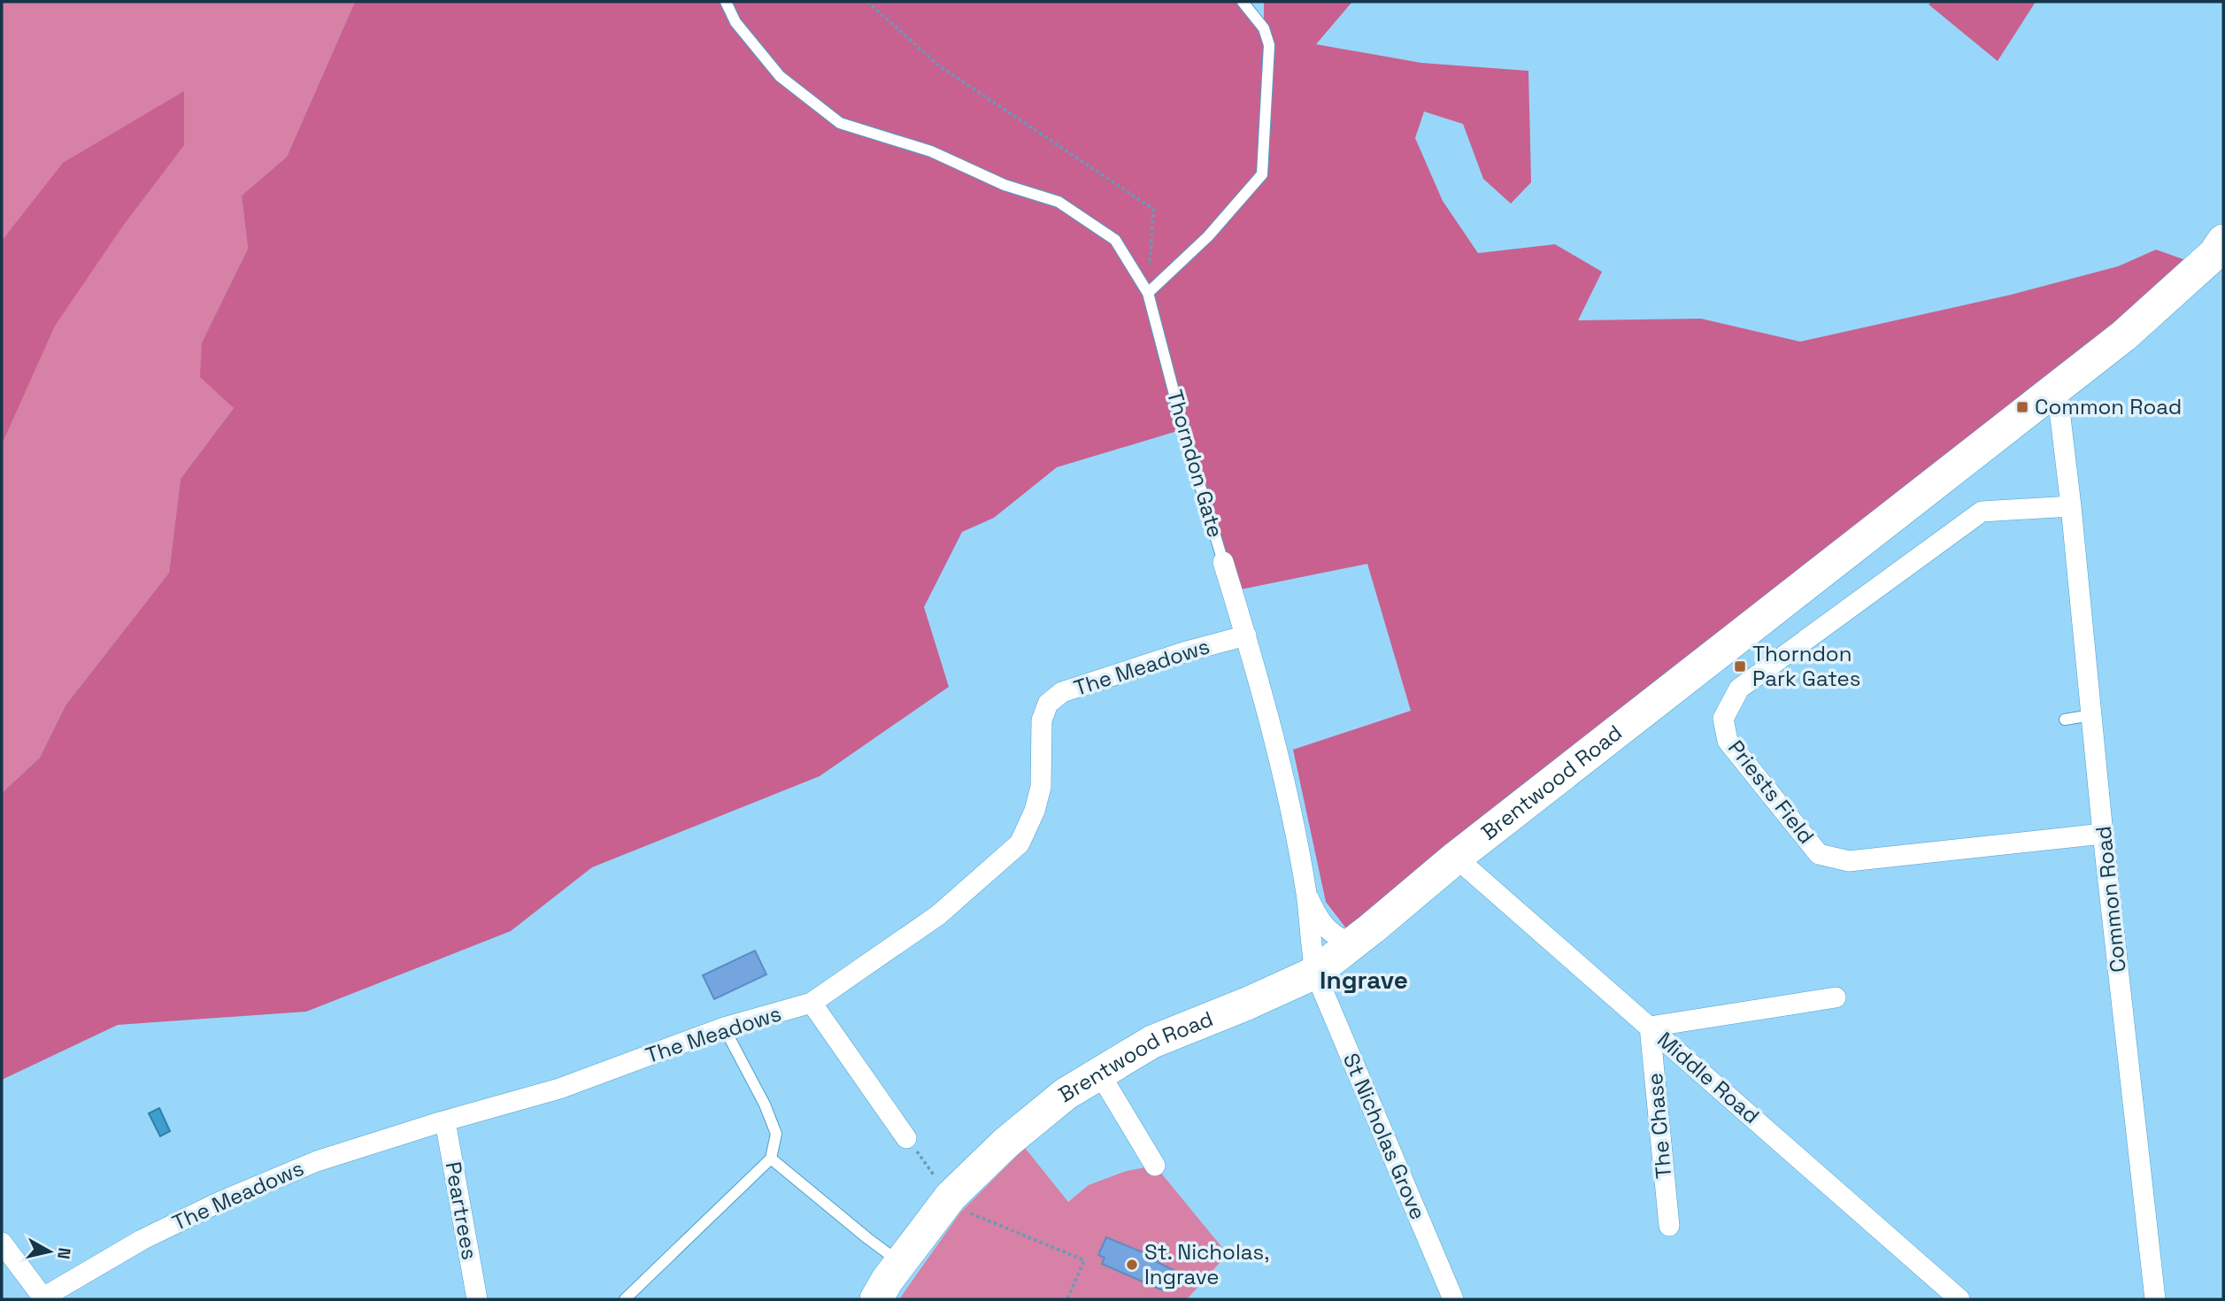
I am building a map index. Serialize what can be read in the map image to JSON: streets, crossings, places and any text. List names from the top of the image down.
{
  "streets": {
    "main road": ["Brentwood Road"],
    "street": [
      "Thorndon Gate",
      "The Meadows",
      "Priests Field",
      "Common Road",
      "Middle Road",
      "The Chase",
      "St Nicholas Grove",
      "Peartrees"
    ]
  },
  "crossings": [
    ["Thorndon Gate", "The Meadows"],
    ["Thorndon Gate", "Brentwood Road"],
    ["Thorndon Gate", "St Nicholas Grove"],
    ["The Meadows", "Peartrees"],
    ["Brentwood Road", "Common Road"],
    ["Brentwood Road", "Middle Road"],
    ["Brentwood Road", "St Nicholas Grove"],
    ["Priests Field", "Common Road"],
    ["Middle Road", "The Chase"]
  ],
  "districts": ["Ingrave"],
  "places": {
    "transit": ["Common Road", "Thorndon Park Gates"],
    "other": ["St. Nicholas, Ingrave"]
  },
  "north": "right"
}
